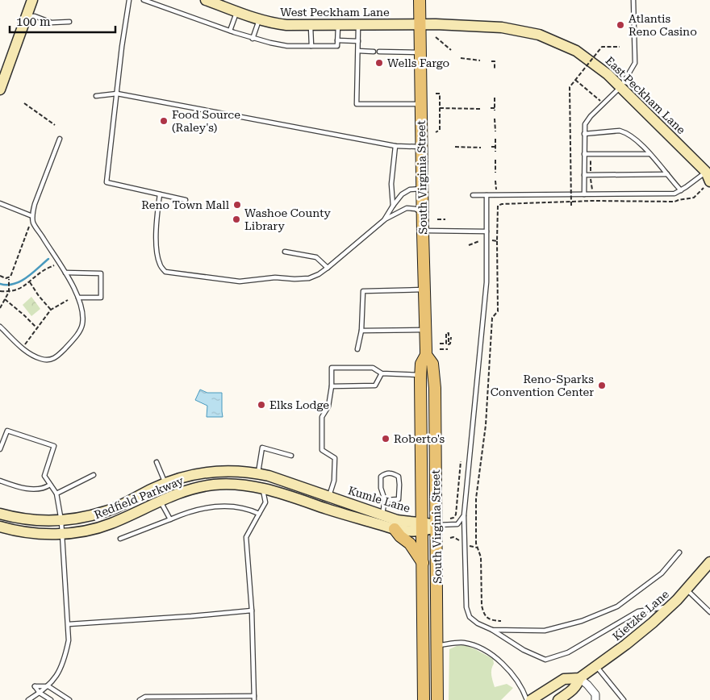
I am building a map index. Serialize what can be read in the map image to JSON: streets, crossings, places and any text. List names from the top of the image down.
{
  "streets": {
    "main road": ["South Virginia Street"],
    "street": [
      "West Peckham Lane",
      "East Peckham Lane",
      "Redfield Parkway",
      "Kumle Lane",
      "Kietzke Lane"
    ]
  },
  "crossings": [
    ["West Peckham Lane", "East Peckham Lane"],
    ["West Peckham Lane", "South Virginia Street"],
    ["East Peckham Lane", "South Virginia Street"],
    ["South Virginia Street", "Kumle Lane"],
    ["Redfield Parkway", "Kumle Lane"]
  ],
  "places": [
    "Atlantis Reno Casino",
    "Wells Fargo",
    "Food Source (Raley's)",
    "Reno Town Mall",
    "Washoe County Library",
    "Reno-Sparks Convention Center",
    "Elks Lodge",
    "Roberto's"
  ],
  "scale_bar": "100 m"
}
